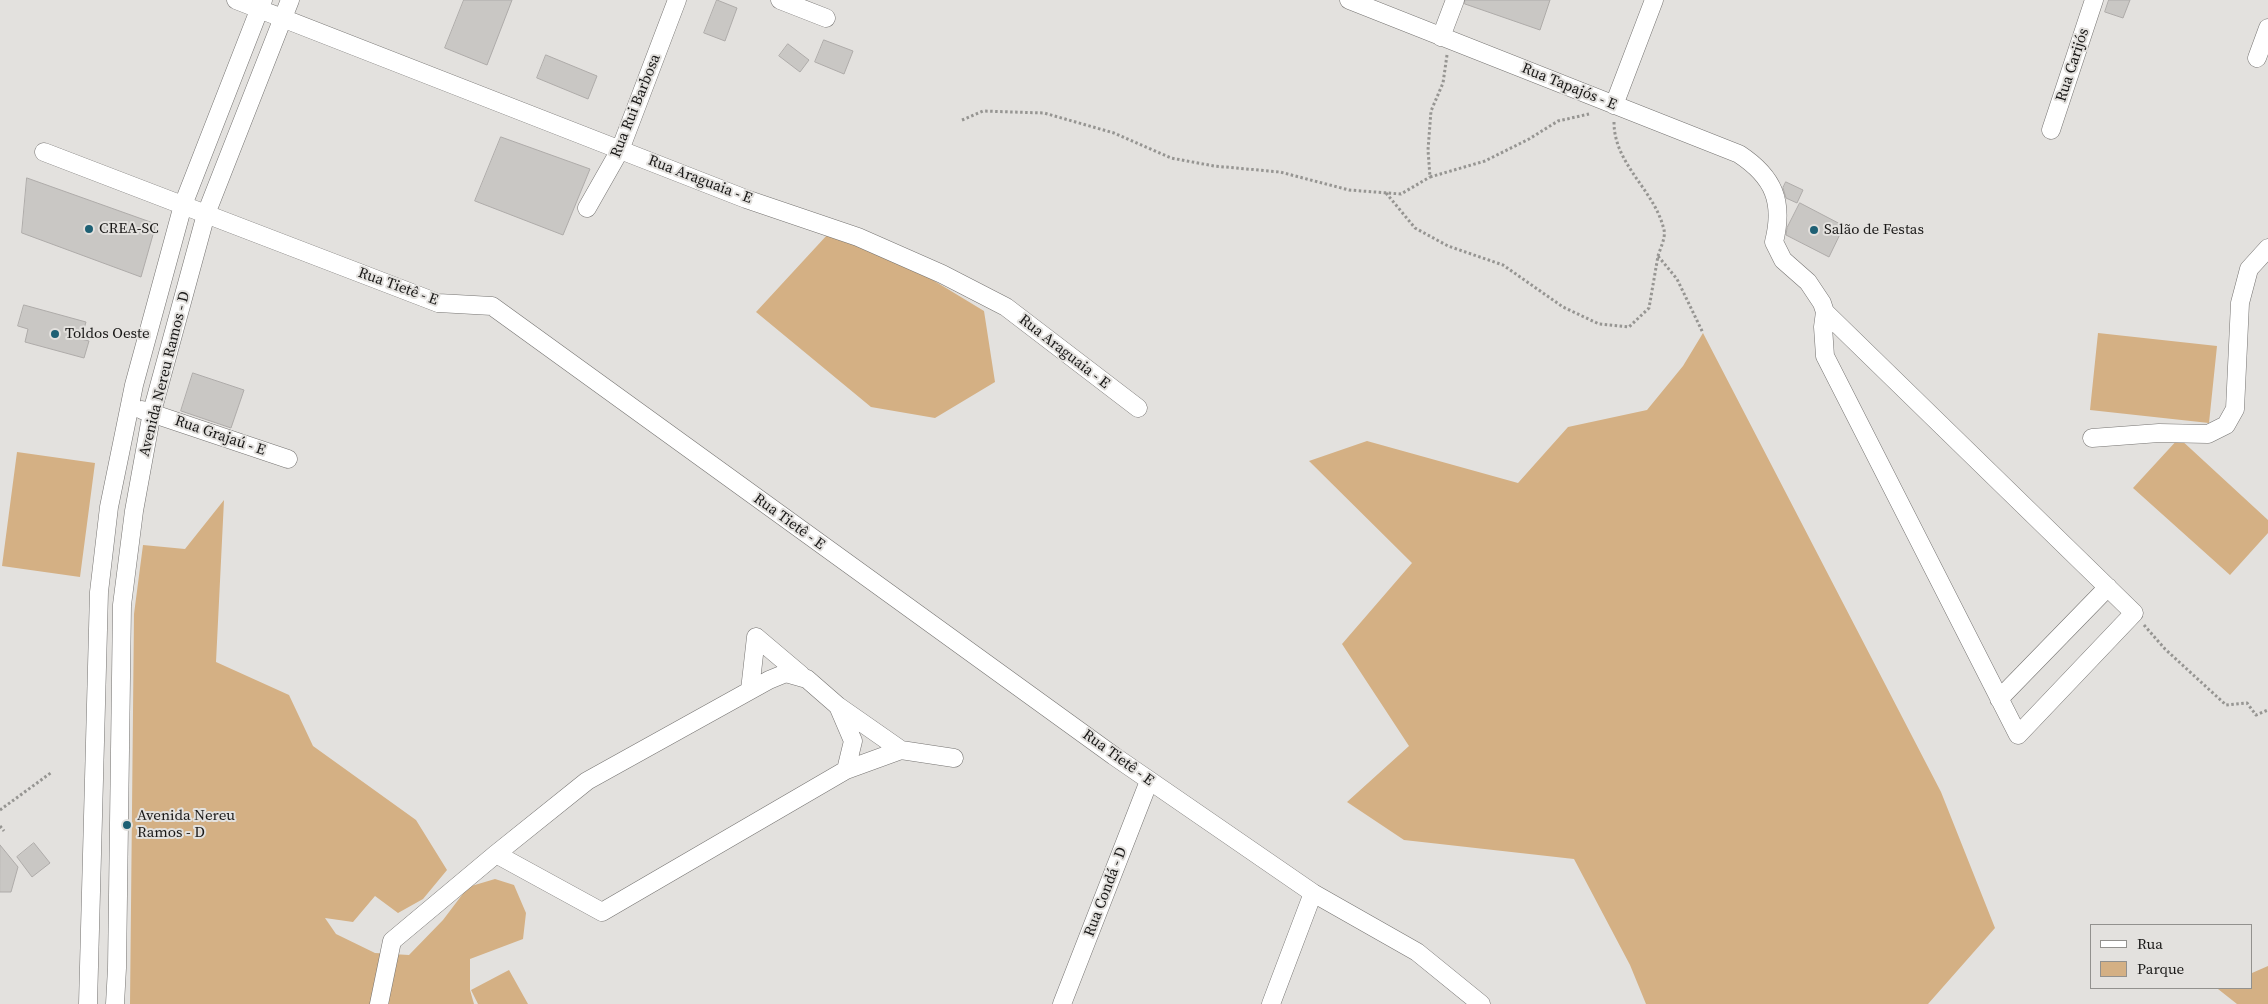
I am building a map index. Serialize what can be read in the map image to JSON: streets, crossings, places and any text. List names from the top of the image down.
{
  "streets": {
    "street": [
      "Rua Carijós",
      "Rua Tapajós - E",
      "Rua Rui Barbosa",
      "Rua Araguaia - E",
      "Rua Tietê - E",
      "Avenida Nereu Ramos - D",
      "Rua Grajaú - E",
      "Rua Condá - D"
    ]
  },
  "crossings": [
    ["Rua Rui Barbosa", "Rua Araguaia - E"],
    ["Rua Araguaia - E", "Avenida Nereu Ramos - D"],
    ["Rua Tietê - E", "Avenida Nereu Ramos - D"],
    ["Rua Tietê - E", "Rua Condá - D"],
    ["Avenida Nereu Ramos - D", "Rua Grajaú - E"]
  ],
  "places": [
    "CREA-SC",
    "Salão de Festas",
    "Toldos Oeste",
    "Avenida Nereu Ramos - D"
  ],
  "legend": ["Rua", "Parque"]
}
